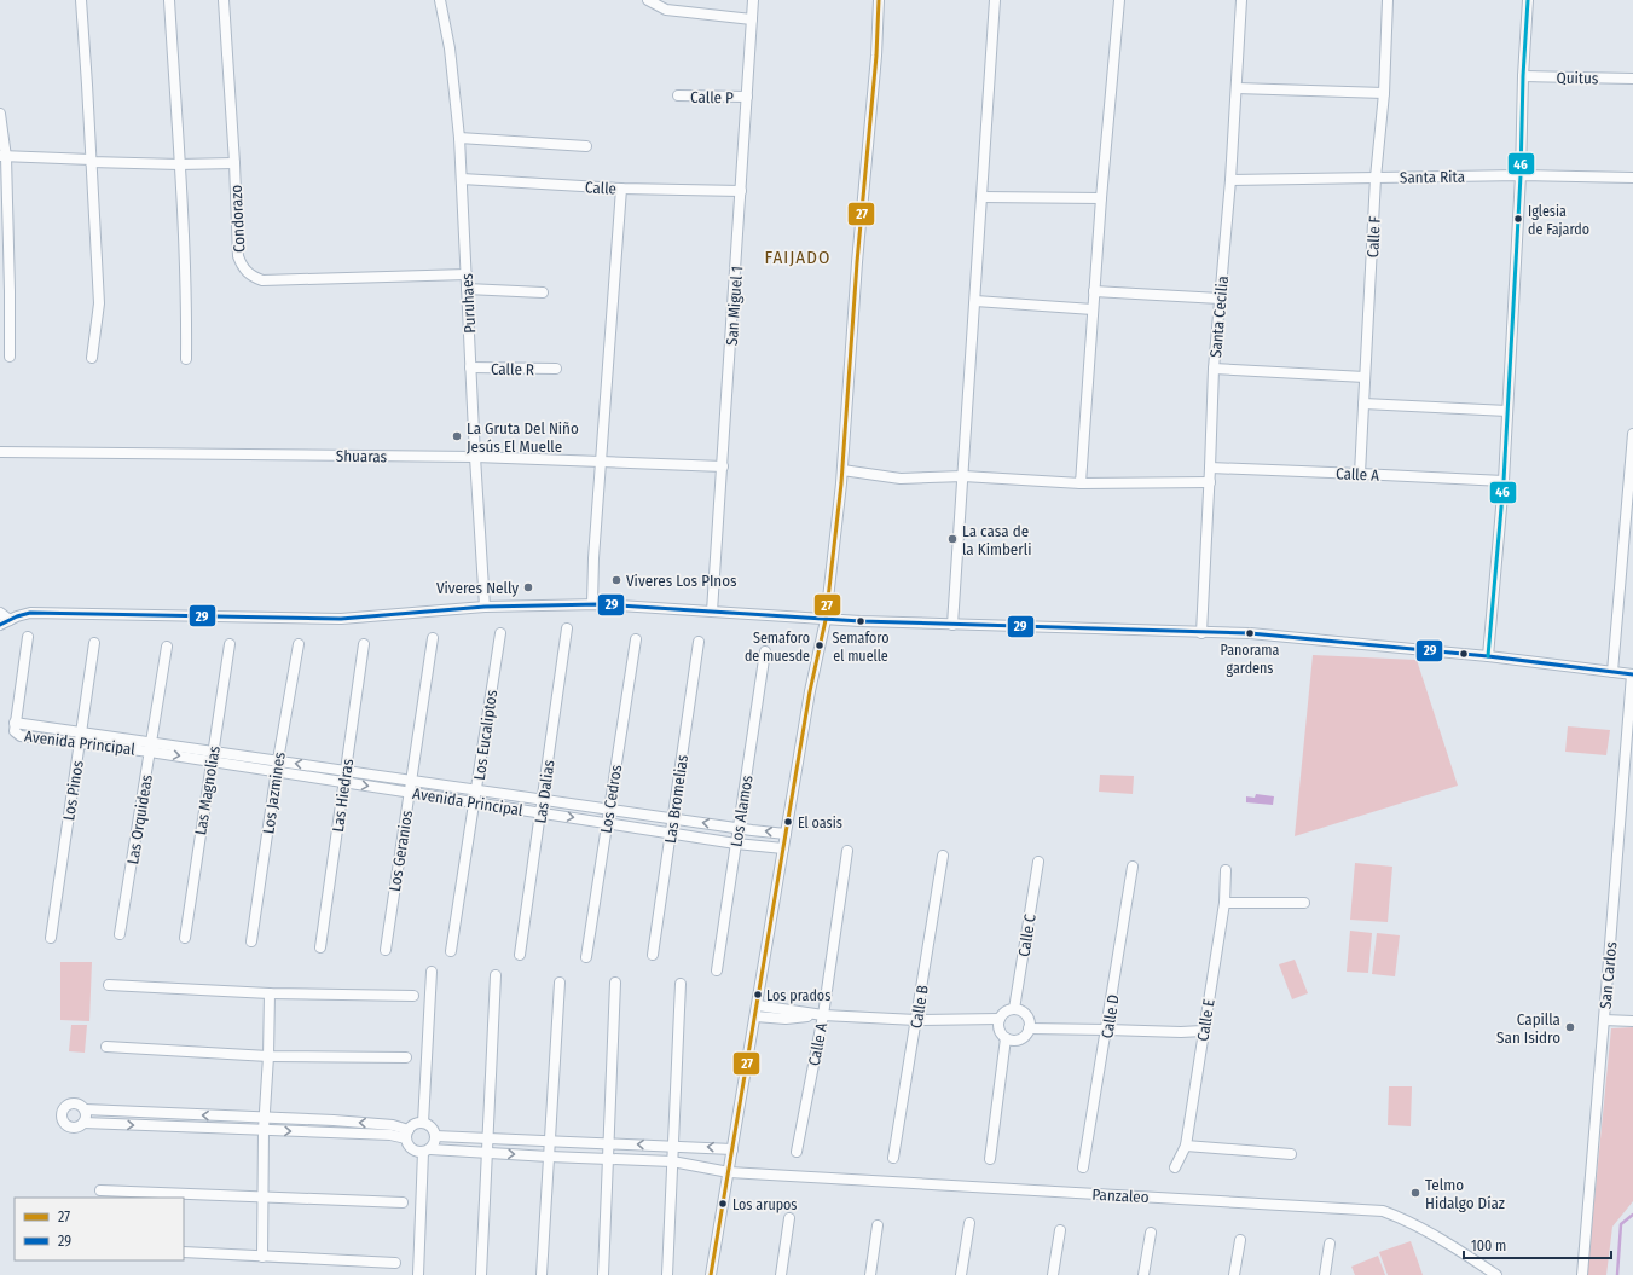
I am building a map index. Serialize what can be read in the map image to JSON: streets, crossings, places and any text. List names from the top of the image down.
{
  "streets": {
    "street": [
      "Quitus",
      "Calle P",
      "Santa Rita",
      "Calle",
      "Condorazo",
      "Calle F",
      "Puruhaes",
      "San Miguel 1",
      "Santa Cecilia",
      "Calle R",
      "Shuaras",
      "Calle A",
      "Los Eucaliptos",
      "Avenida Principal",
      "Los Pinos",
      "Las Magnolias",
      "Las Dalias",
      "Los Jazmines",
      "Las Hiedras",
      "Los Cedros",
      "Las Bromelias",
      "Los Alamos",
      "Las Orquideas",
      "Los Geranios",
      "Calle C",
      "San Carlos",
      "Calle B",
      "Calle D",
      "Calle E",
      "Panzaleo"
    ]
  },
  "crossings": [
    ["Calle P", "San Miguel 1"],
    ["Santa Rita", "Calle F"],
    ["Santa Rita", "Santa Cecilia"],
    ["Calle", "Puruhaes"],
    ["Calle", "San Miguel 1"],
    ["Condorazo", "Puruhaes"],
    ["Calle F", "Calle A"],
    ["Puruhaes", "Calle R"],
    ["Puruhaes", "Shuaras"],
    ["San Miguel 1", "Shuaras"],
    ["Santa Cecilia", "Calle A"],
    ["Los Eucaliptos", "Avenida Principal"],
    ["Avenida Principal", "Los Pinos"],
    ["Avenida Principal", "Las Magnolias"],
    ["Avenida Principal", "Las Dalias"],
    ["Avenida Principal", "Los Jazmines"],
    ["Avenida Principal", "Las Hiedras"],
    ["Avenida Principal", "Los Cedros"],
    ["Avenida Principal", "Las Bromelias"],
    ["Avenida Principal", "Los Alamos"],
    ["Avenida Principal", "Las Orquideas"],
    ["Avenida Principal", "Los Geranios"]
  ],
  "districts": ["FAIJADO"],
  "places": [
    "Iglesia de Fajardo",
    "La Gruta Del Niño Jesús El Muelle",
    "La casa de la Kimberli",
    "Viveres Los PInos",
    "Viveres Nelly",
    "Semaforo el muelle",
    "Panorama gardens",
    "Semaforo de muesde",
    "El oasis",
    "Los prados",
    "Capilla San Isidro",
    "Telmo Hidalgo Díaz",
    "Los arupos"
  ],
  "lines": ["transit line 27", "transit line 46", "transit line 29"],
  "legend": ["27", "29"],
  "scale_bar": "100 m"
}
